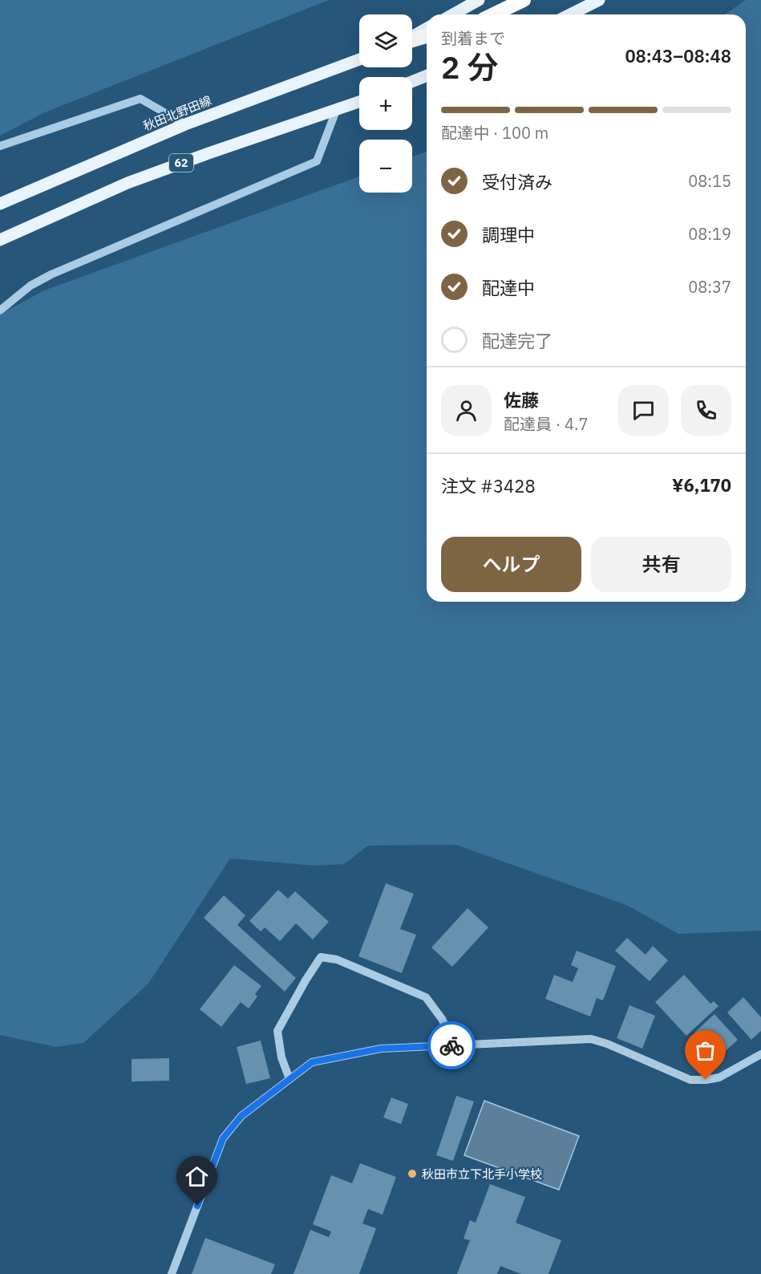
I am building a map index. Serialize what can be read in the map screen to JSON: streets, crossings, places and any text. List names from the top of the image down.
{
  "streets": {
    "main road": ["秋田北野田線", "62"]
  },
  "places": ["秋田市立下北手小学校"],
  "page": {
    "map_buttons": ["+", "−"],
    "heading": ["2 分", "到着まで", "08:43–08:48"],
    "panel": [
      "佐藤",
      "配達員 · 4.7",
      "注文 #3428",
      "¥6,170"
    ],
    "bar": "配達中 · 100 m",
    "list": [
      ["受付済み", "08:15"],
      ["調理中", "08:19"],
      ["配達中", "08:37"],
      "配達完了"
    ],
    "buttons": ["ヘルプ", "共有"]
  }
}
